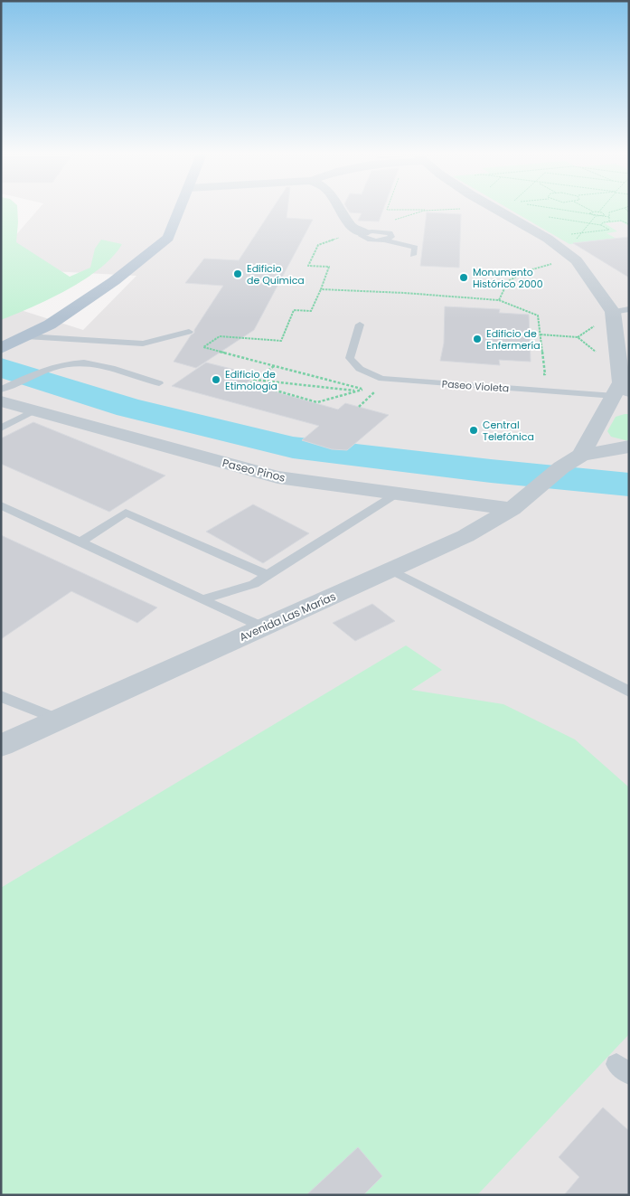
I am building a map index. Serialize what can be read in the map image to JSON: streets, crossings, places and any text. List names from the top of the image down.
{
  "streets": {
    "street": ["Paseo Pinos", "Avenida Las Marías"],
    "lane": ["Paseo Violeta"]
  },
  "crossings": [
    ["Paseo Pinos", "Avenida Las Marías"]
  ],
  "places": [
    "Edificio de Química",
    "Monumento Histórico 2000",
    "Edificio de Enfermería",
    "Edificio de Etimología",
    "Central Telefónica"
  ]
}
